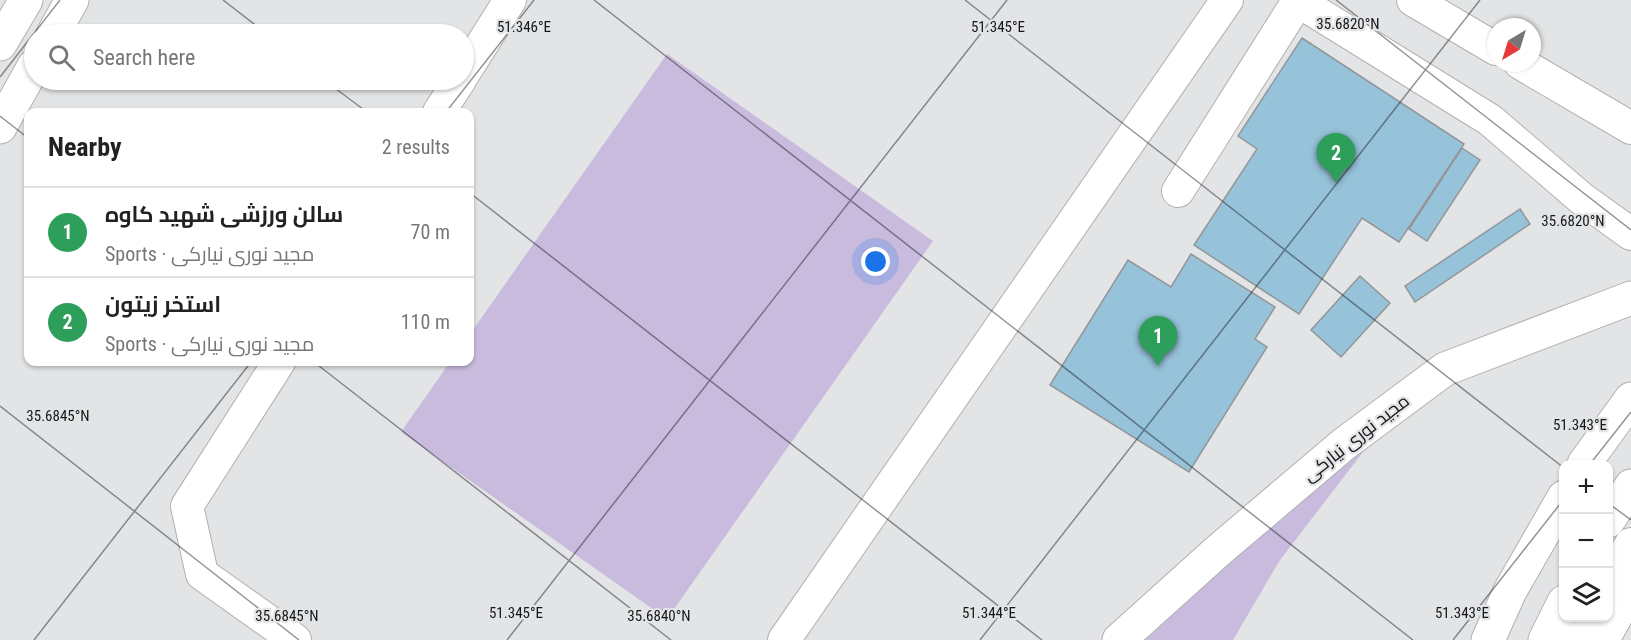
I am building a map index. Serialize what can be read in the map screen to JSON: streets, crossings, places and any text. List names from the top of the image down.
{
  "streets": {
    "main road": ["مجید نوری نیارکی"]
  },
  "north": "bottom left",
  "page": {
    "search": "Search here",
    "heading": ["Nearby", "2 results"],
    "pins": ["2", "1"],
    "list": [
      {
        "mark": "1",
        "name": "سالن ورزشی شهید کاوه",
        "note": "Sports · مجید نوری نیارکی",
        "value": "70 m"
      },
      {
        "mark": "2",
        "name": "استخر زیتون",
        "note": "Sports · مجید نوری نیارکی",
        "value": "110 m"
      }
    ],
    "map_buttons": ["+", "−"]
  },
  "coordinates": [
    "35.6820°N",
    "51.346°E",
    "51.345°E",
    "35.6845°N",
    "51.343°E",
    "51.344°E",
    "35.6840°N"
  ]
}
